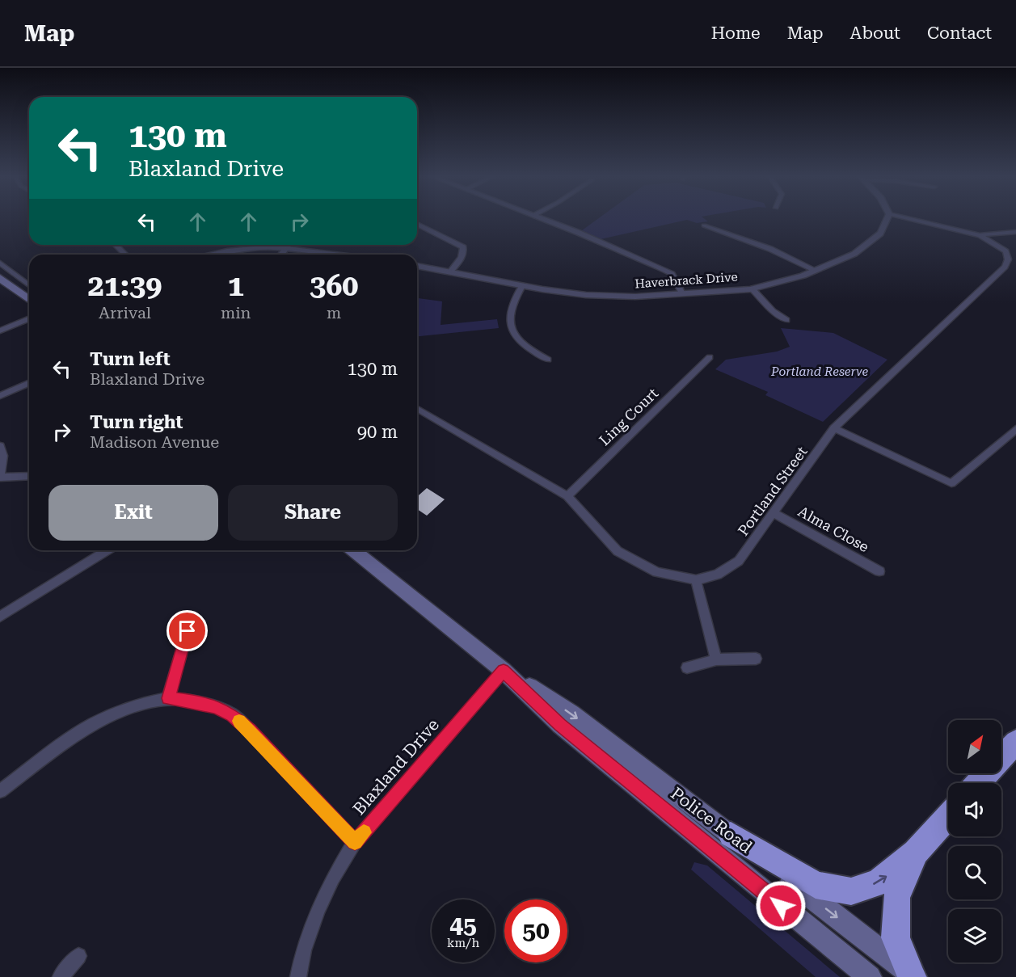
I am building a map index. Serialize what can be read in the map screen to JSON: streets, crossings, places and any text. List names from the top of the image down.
{
  "streets": {
    "main road": ["Police Road"],
    "street": [
      "Haverbrack Drive",
      "Ling Court",
      "Portland Street",
      "Alma Close",
      "Blaxland Drive"
    ]
  },
  "crossings": [
    ["Ling Court", "Portland Street"],
    ["Portland Street", "Alma Close"],
    ["Blaxland Drive", "Police Road"]
  ],
  "parks": ["Portland Reserve"],
  "north": "top right",
  "page": {
    "header": "Map",
    "nav": [
      "Home",
      "Map",
      "About",
      "Contact"
    ],
    "turn": ["130 m", "Blaxland Drive"],
    "eta": [
      "21:39",
      "Arrival",
      "1",
      "min",
      "360",
      "m"
    ],
    "list": [
      {
        "name": "Turn left",
        "note": "Blaxland Drive",
        "value": "130 m"
      },
      {
        "name": "Turn right",
        "note": "Madison Avenue",
        "value": "90 m"
      }
    ],
    "buttons": ["Exit", "Share"],
    "speed": "45 km/h",
    "limit": "50"
  }
}
